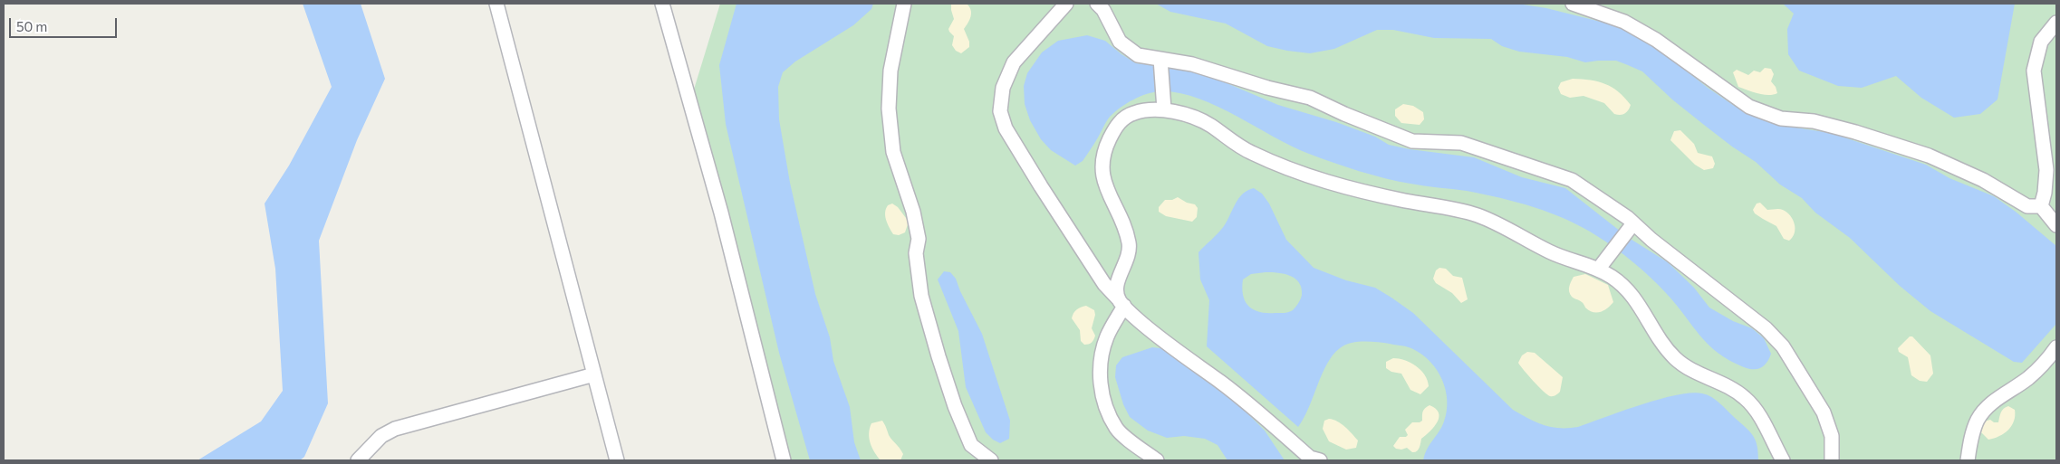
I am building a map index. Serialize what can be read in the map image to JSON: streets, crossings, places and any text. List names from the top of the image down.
{
  "scale_bar": "50 m"
}
